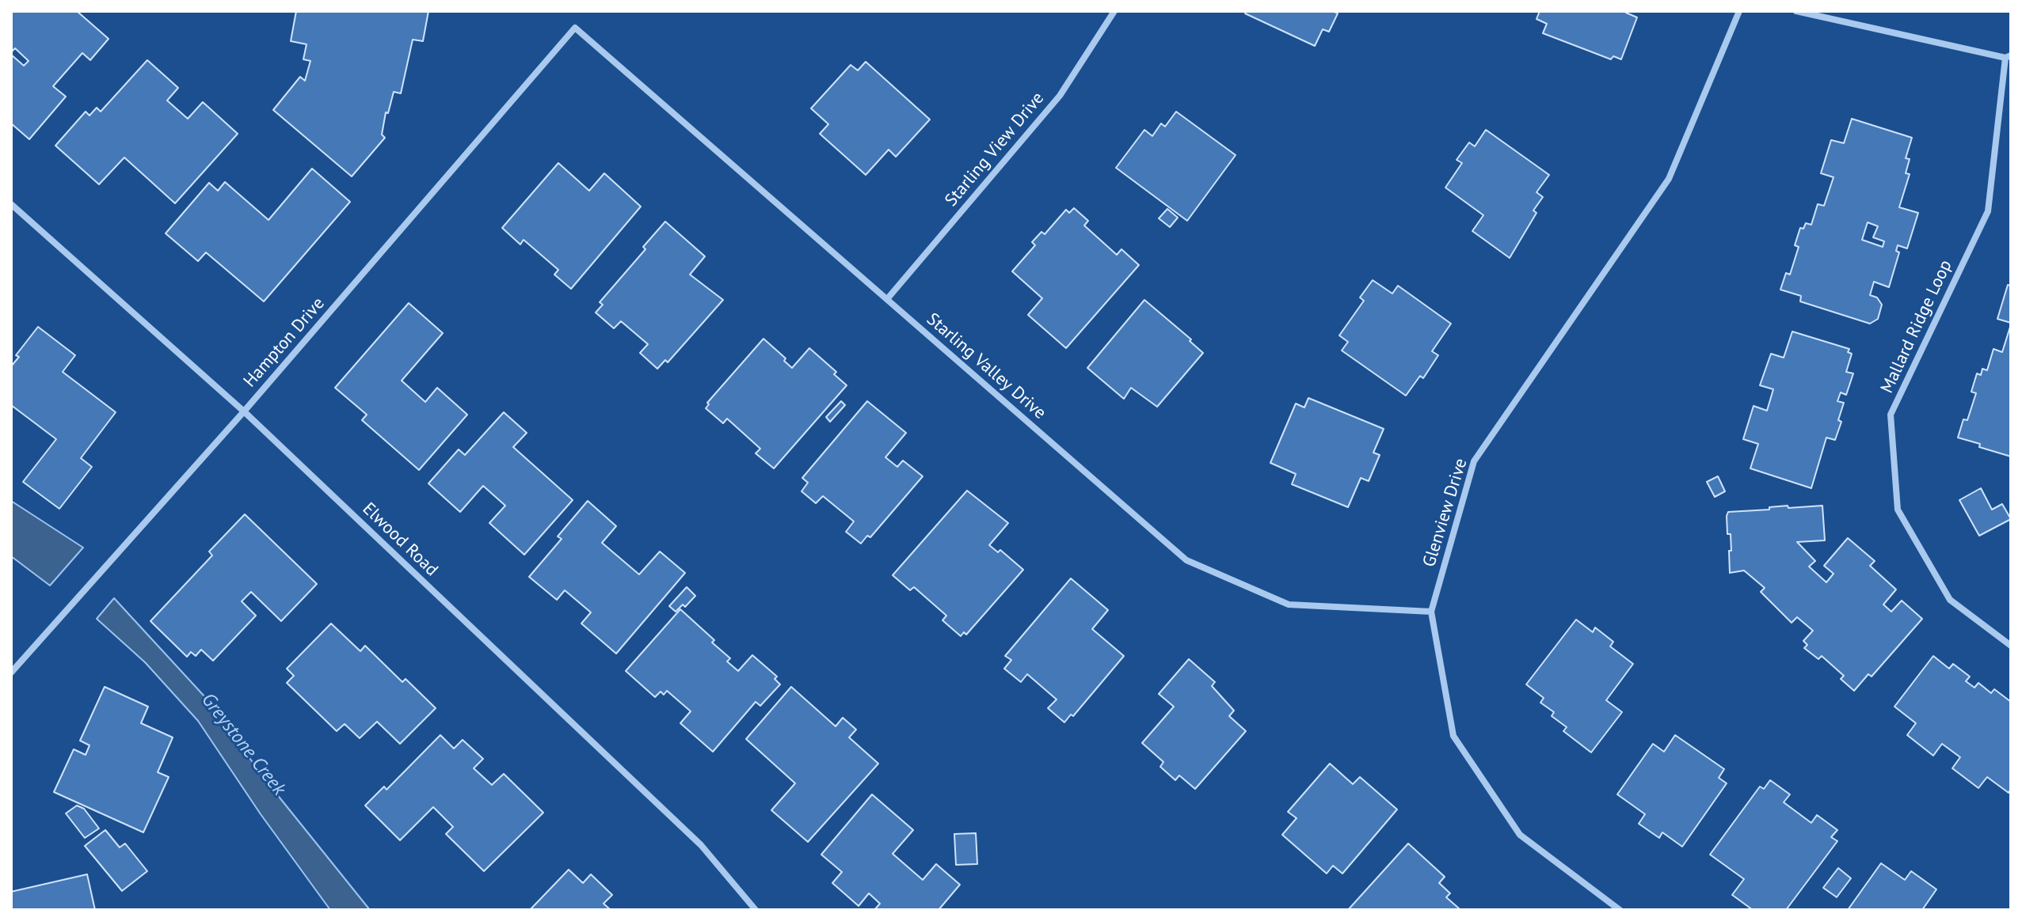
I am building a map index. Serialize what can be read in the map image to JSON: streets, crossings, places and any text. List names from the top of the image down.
{
  "streets": {
    "street": [
      "Starling View Drive",
      "Mallard Ridge Loop",
      "Hampton Drive",
      "Starling Valley Drive",
      "Glenview Drive",
      "Elwood Road"
    ]
  },
  "crossings": [
    ["Starling View Drive", "Starling Valley Drive"],
    ["Hampton Drive", "Starling Valley Drive"],
    ["Hampton Drive", "Elwood Road"],
    ["Starling Valley Drive", "Glenview Drive"]
  ],
  "water": ["Greystone Creek"]
}
